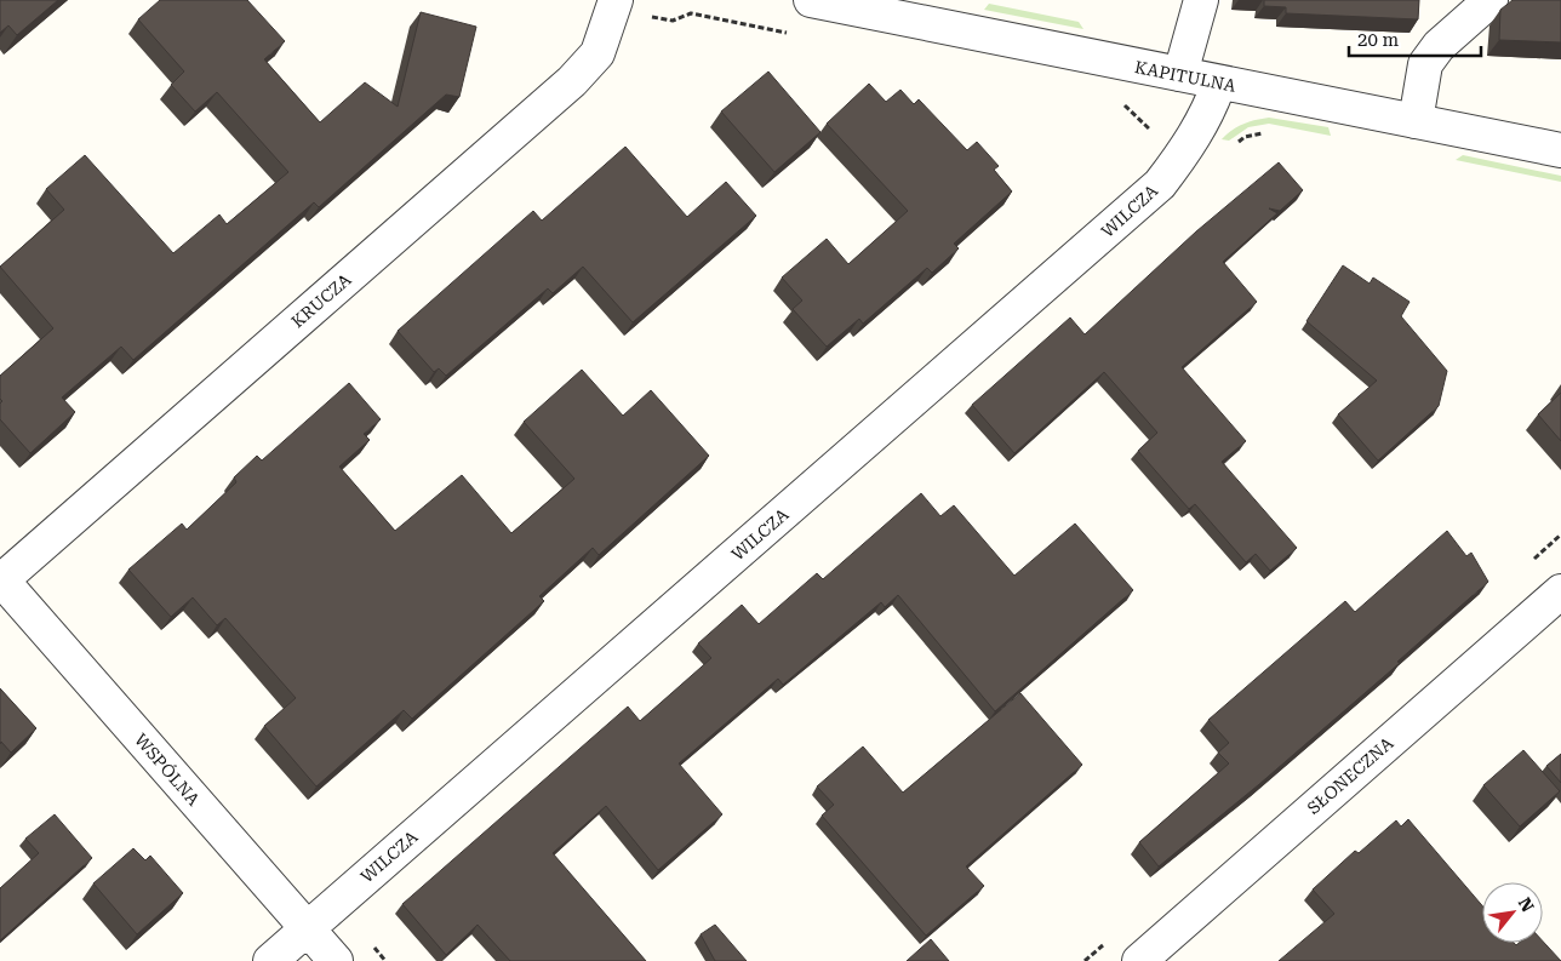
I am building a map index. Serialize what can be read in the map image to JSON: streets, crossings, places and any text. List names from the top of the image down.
{
  "streets": {
    "street": [
      "KAPITULNA",
      "WILCZA",
      "KRUCZA",
      "WSPÓLNA",
      "SŁONECZNA"
    ]
  },
  "crossings": [
    ["KAPITULNA", "WILCZA"],
    ["WILCZA", "WSPÓLNA"],
    ["KRUCZA", "WSPÓLNA"]
  ],
  "scale_bar": "20 m",
  "north": "top right"
}
